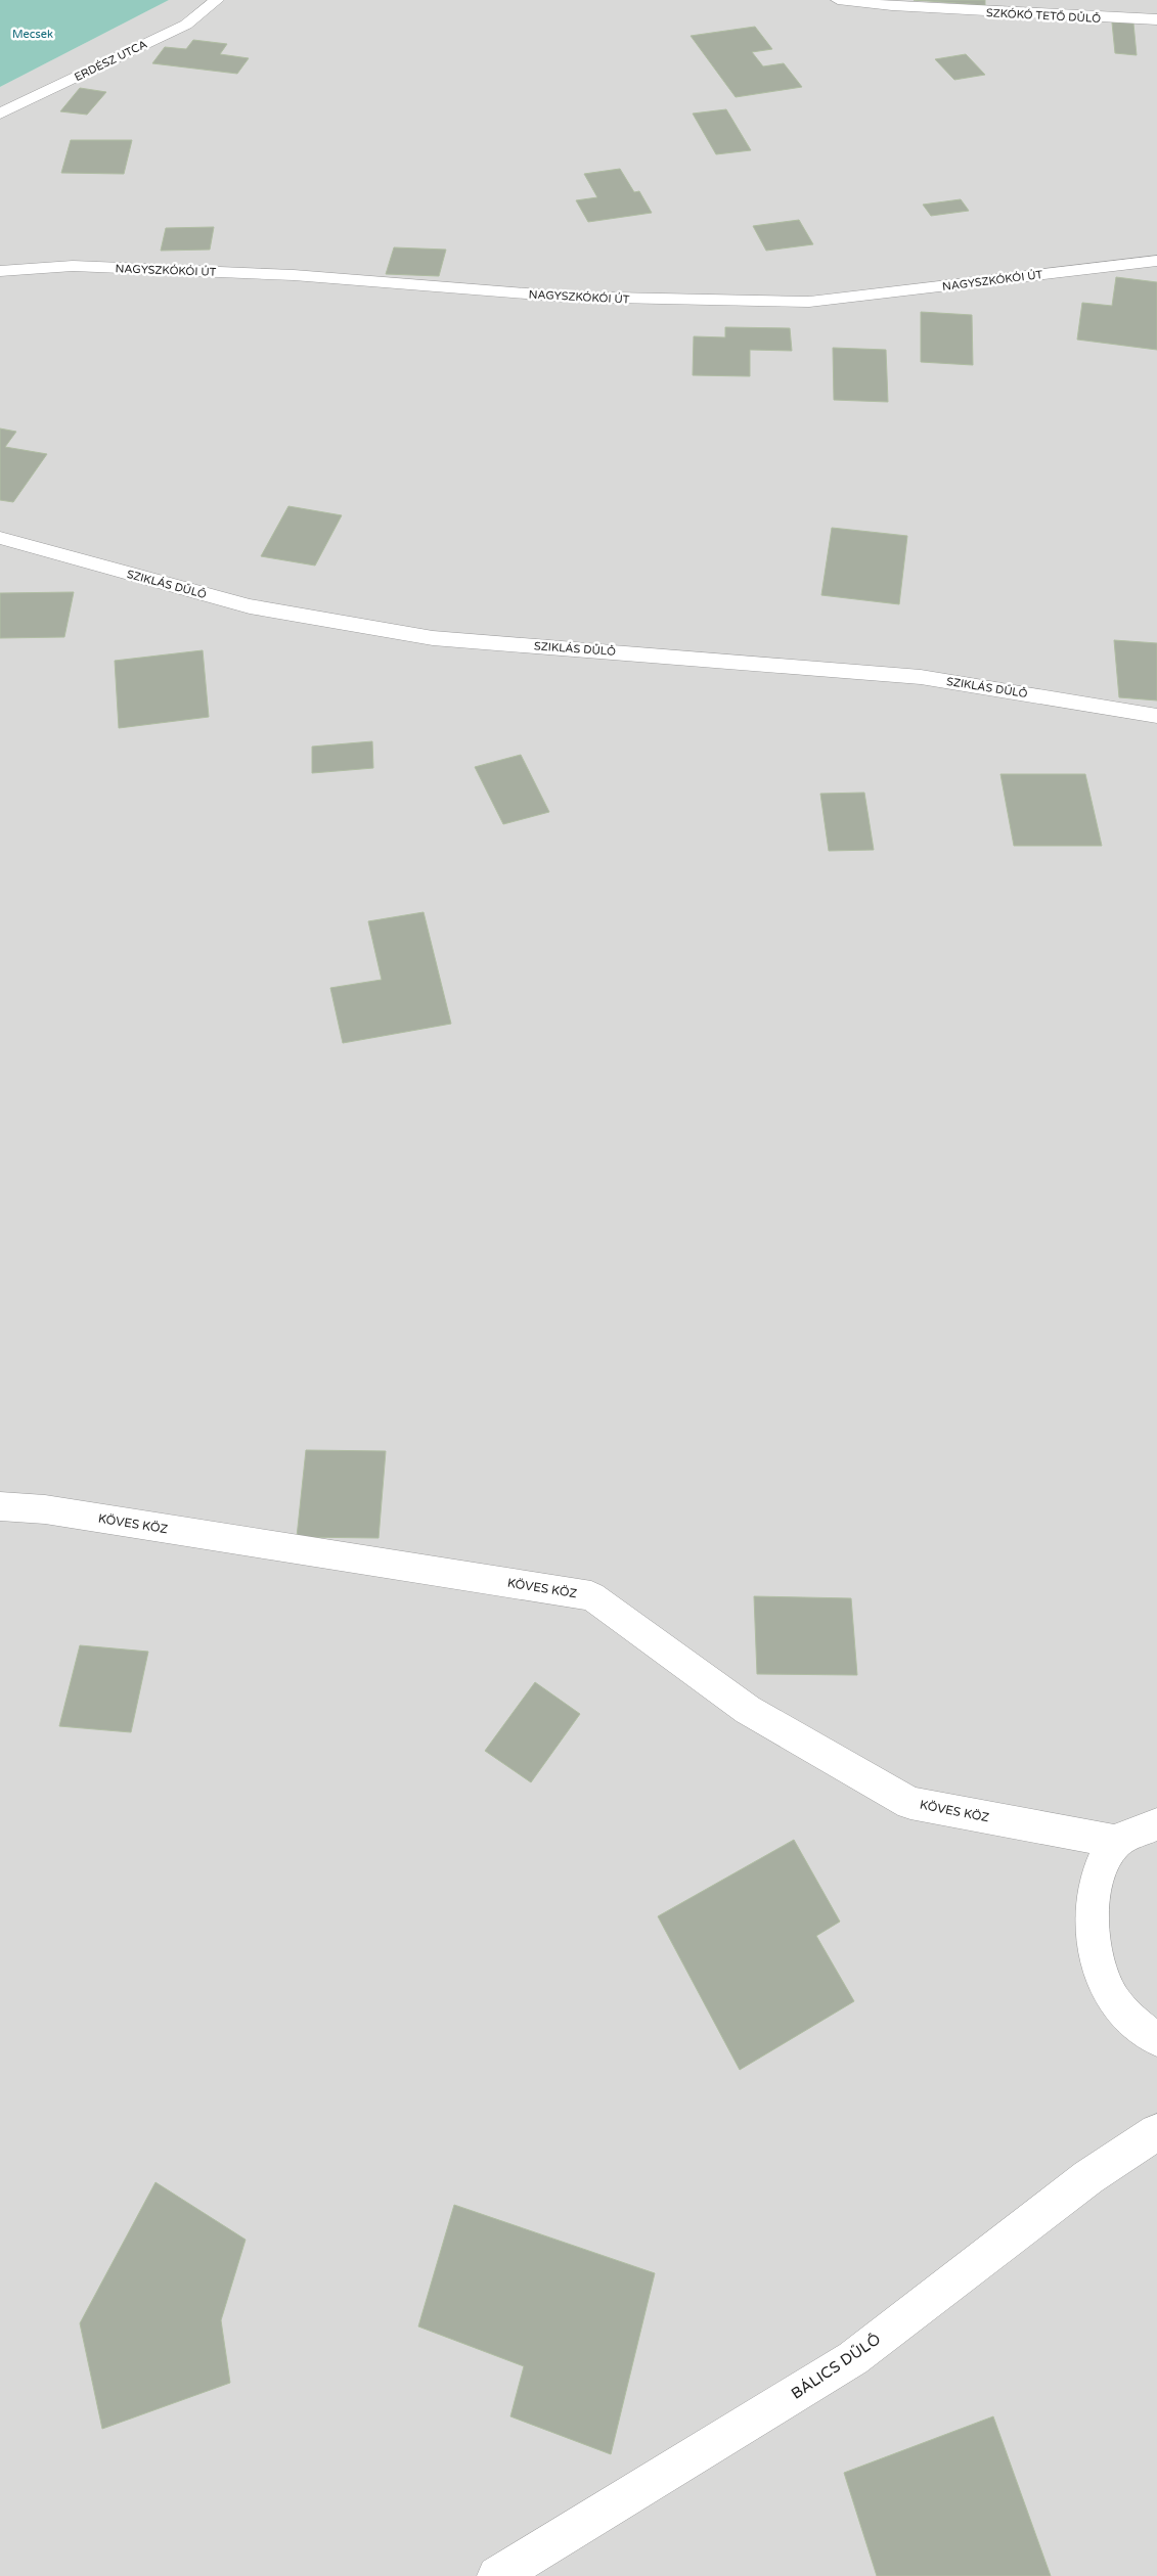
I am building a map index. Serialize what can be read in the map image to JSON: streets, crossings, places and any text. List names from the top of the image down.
{
  "streets": {
    "street": [
      "SZKÓKÓ TETŐ DŰLŐ",
      "ERDÉSZ UTCA",
      "NAGYSZKÓKÓI ÚT",
      "SZIKLÁS DŰLŐ",
      "KÖVES KÖZ",
      "BÁLICS DŰLŐ"
    ]
  },
  "parks": ["Mecsek"]
}
